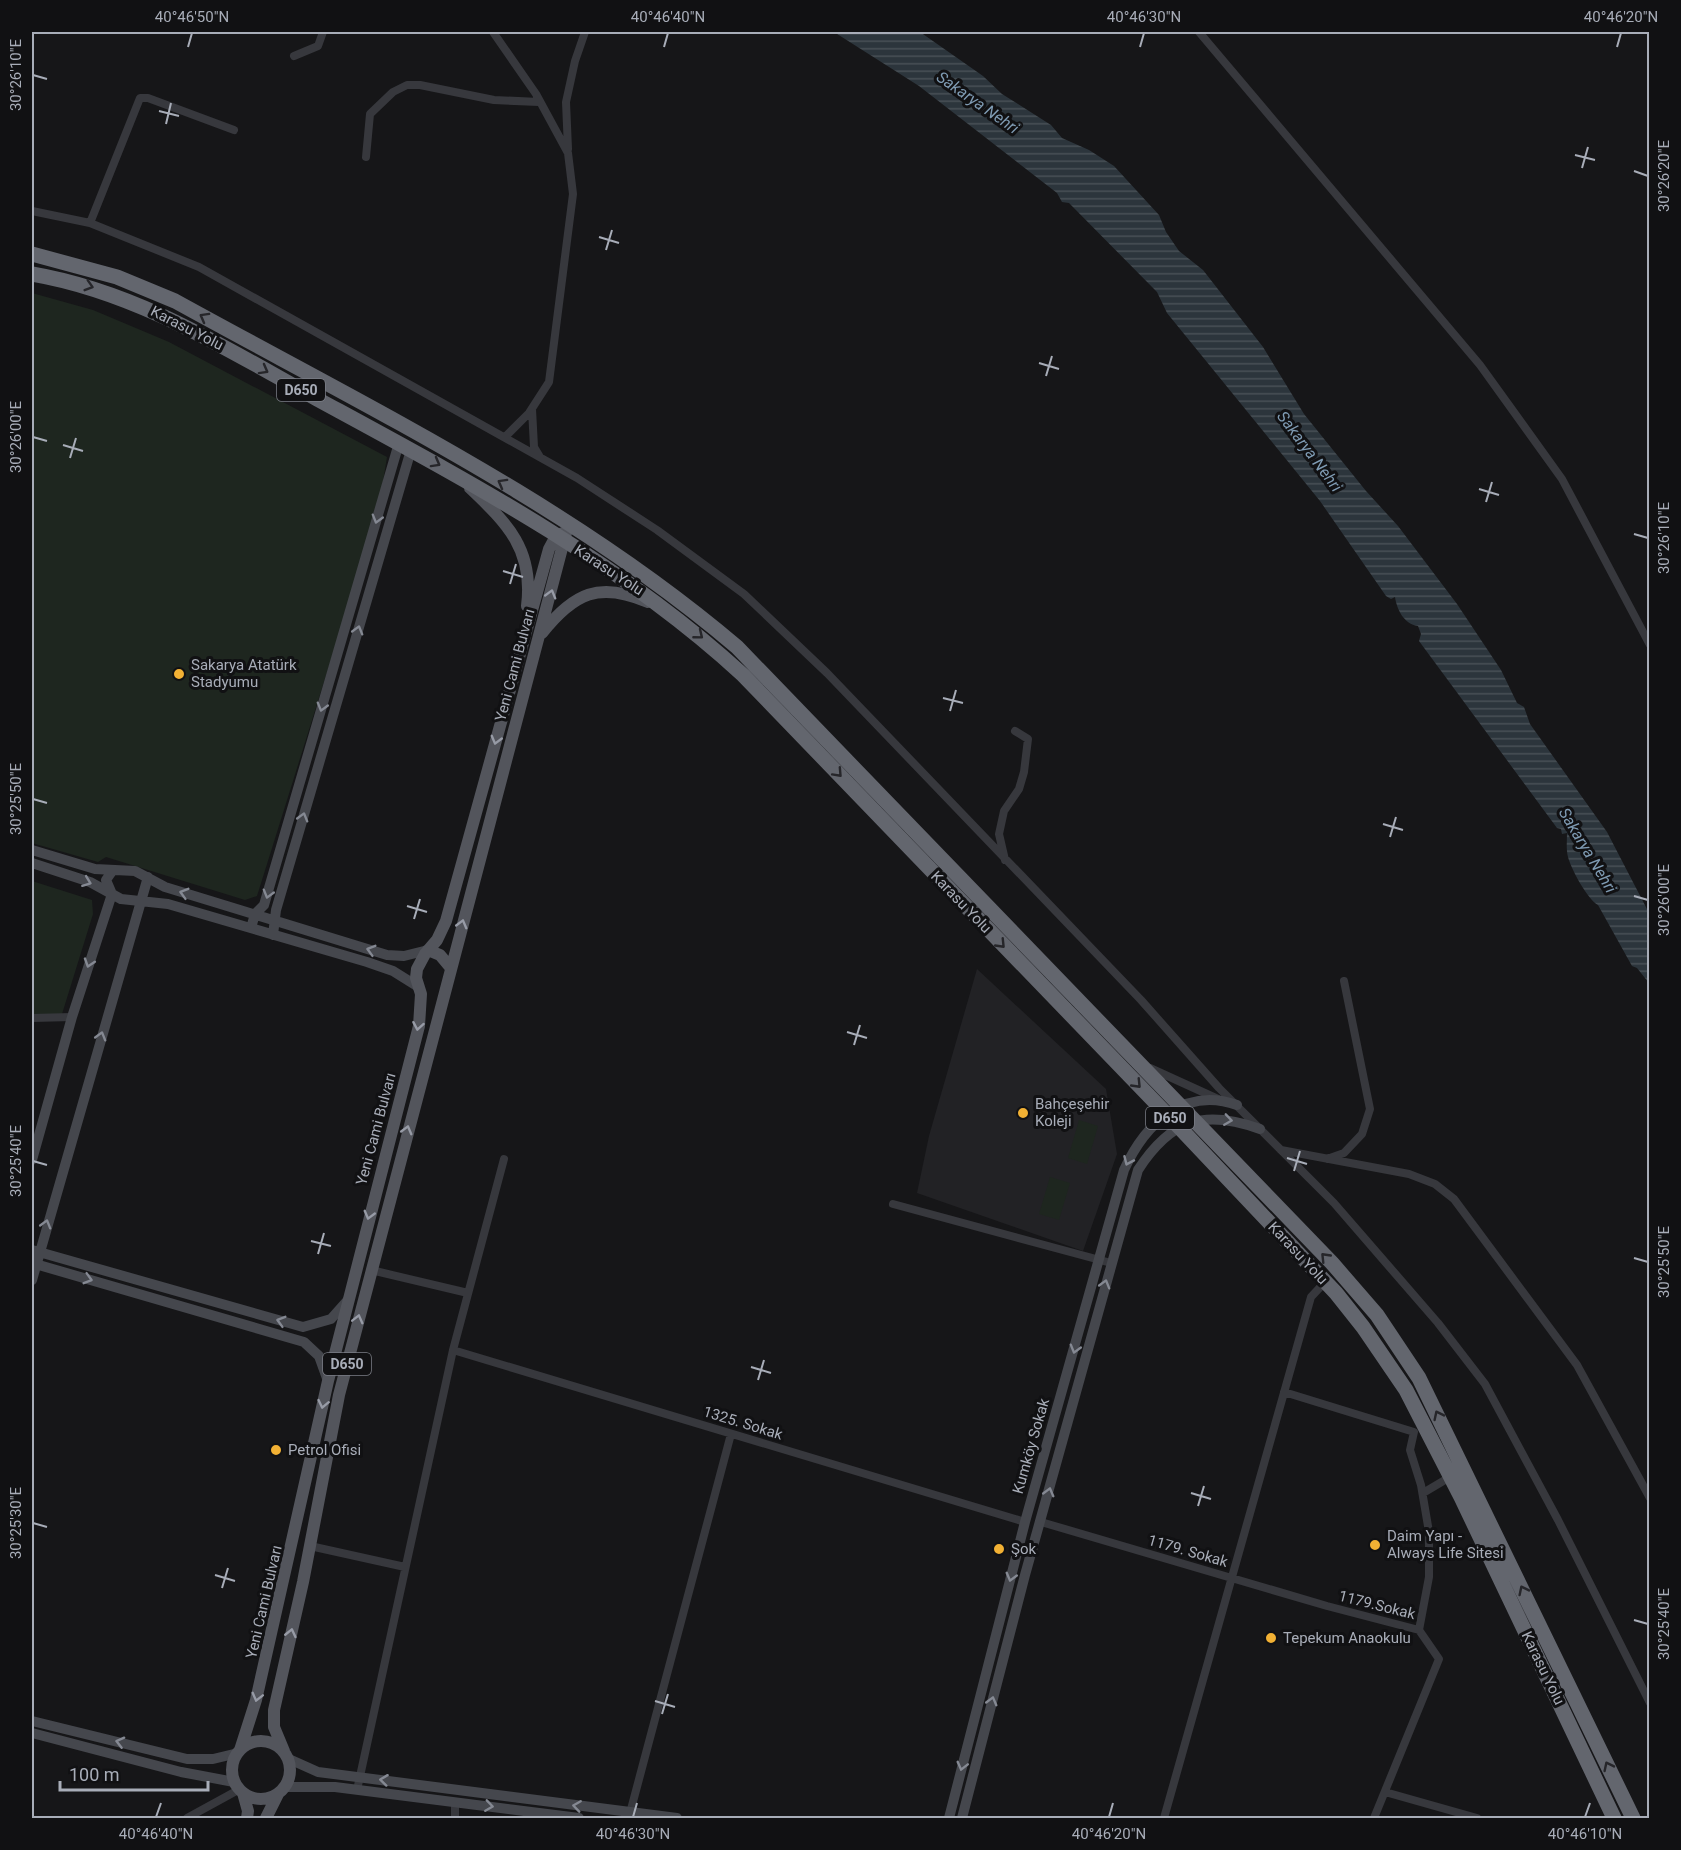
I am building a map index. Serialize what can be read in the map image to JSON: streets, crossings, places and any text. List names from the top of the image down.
{
  "streets": {
    "highway": ["Karasu Yolu", "D650"],
    "main road": ["Yeni Cami Bulvarı"],
    "street": [
      "1325. Sokak",
      "Kumköy Sokak",
      "1179. Sokak",
      "1179.Sokak"
    ]
  },
  "crossings": [
    ["Karasu Yolu", "D650"],
    ["Karasu Yolu", "Yeni Cami Bulvarı"],
    ["Karasu Yolu", "Kumköy Sokak"],
    ["Karasu Yolu", "1179.Sokak"],
    ["D650", "Yeni Cami Bulvarı"],
    ["1325. Sokak", "Kumköy Sokak"],
    ["Kumköy Sokak", "1179. Sokak"],
    ["1179. Sokak", "1179.Sokak"]
  ],
  "water": ["Sakarya Nehri"],
  "places": [
    "Sakarya Atatürk Stadyumu",
    "Bahçeşehir Koleji",
    "Petrol Ofisi",
    "Daim Yapı - Always Life Sitesi",
    "Şok",
    "Tepekum Anaokulu"
  ],
  "scale_bar": "100 m",
  "coordinates": [
    "40°46'50\"N",
    "40°46'40\"N",
    "40°46'30\"N",
    "40°46'20\"N",
    "30°26'10\"E",
    "30°26'20\"E",
    "30°26'00\"E",
    "30°25'50\"E",
    "30°25'40\"E",
    "30°25'30\"E",
    "40°46'10\"N"
  ]
}
